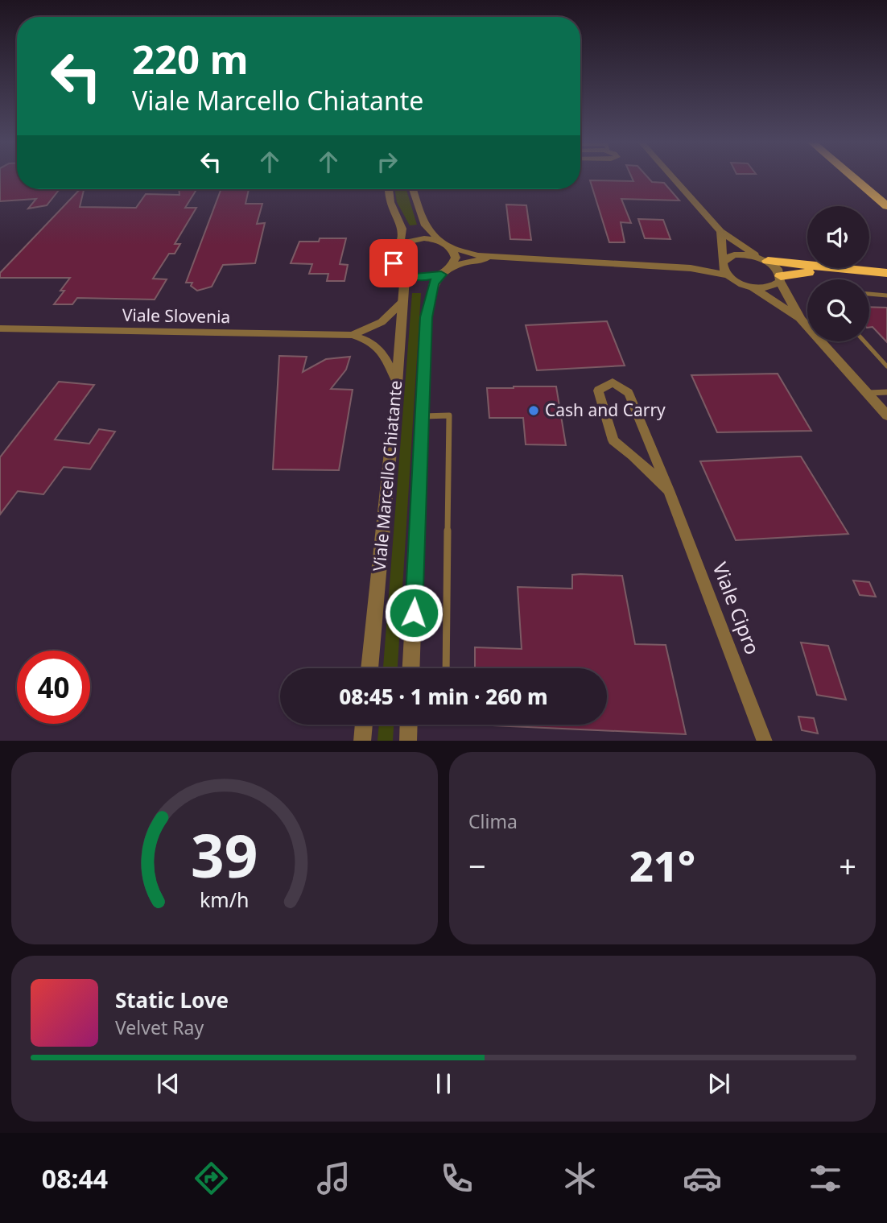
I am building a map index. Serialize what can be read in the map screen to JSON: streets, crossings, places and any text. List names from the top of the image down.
{
  "streets": {
    "street": ["Viale Slovenia", "Viale Marcello Chiatante", "Viale Cipro"]
  },
  "crossings": [
    ["Viale Slovenia", "Viale Marcello Chiatante"]
  ],
  "places": ["Cash and Carry"],
  "page": {
    "turn": ["220 m", "Viale Marcello Chiatante"],
    "limit": "40",
    "trip": "08:45 · 1 min · 260 m",
    "tile": "Clima",
    "heat": ["−", "21°", "+"],
    "song": ["Static Love", "Velvet Ray"],
    "tabs": "08:44",
    "gauge": ["39", "km/h"]
  }
}
